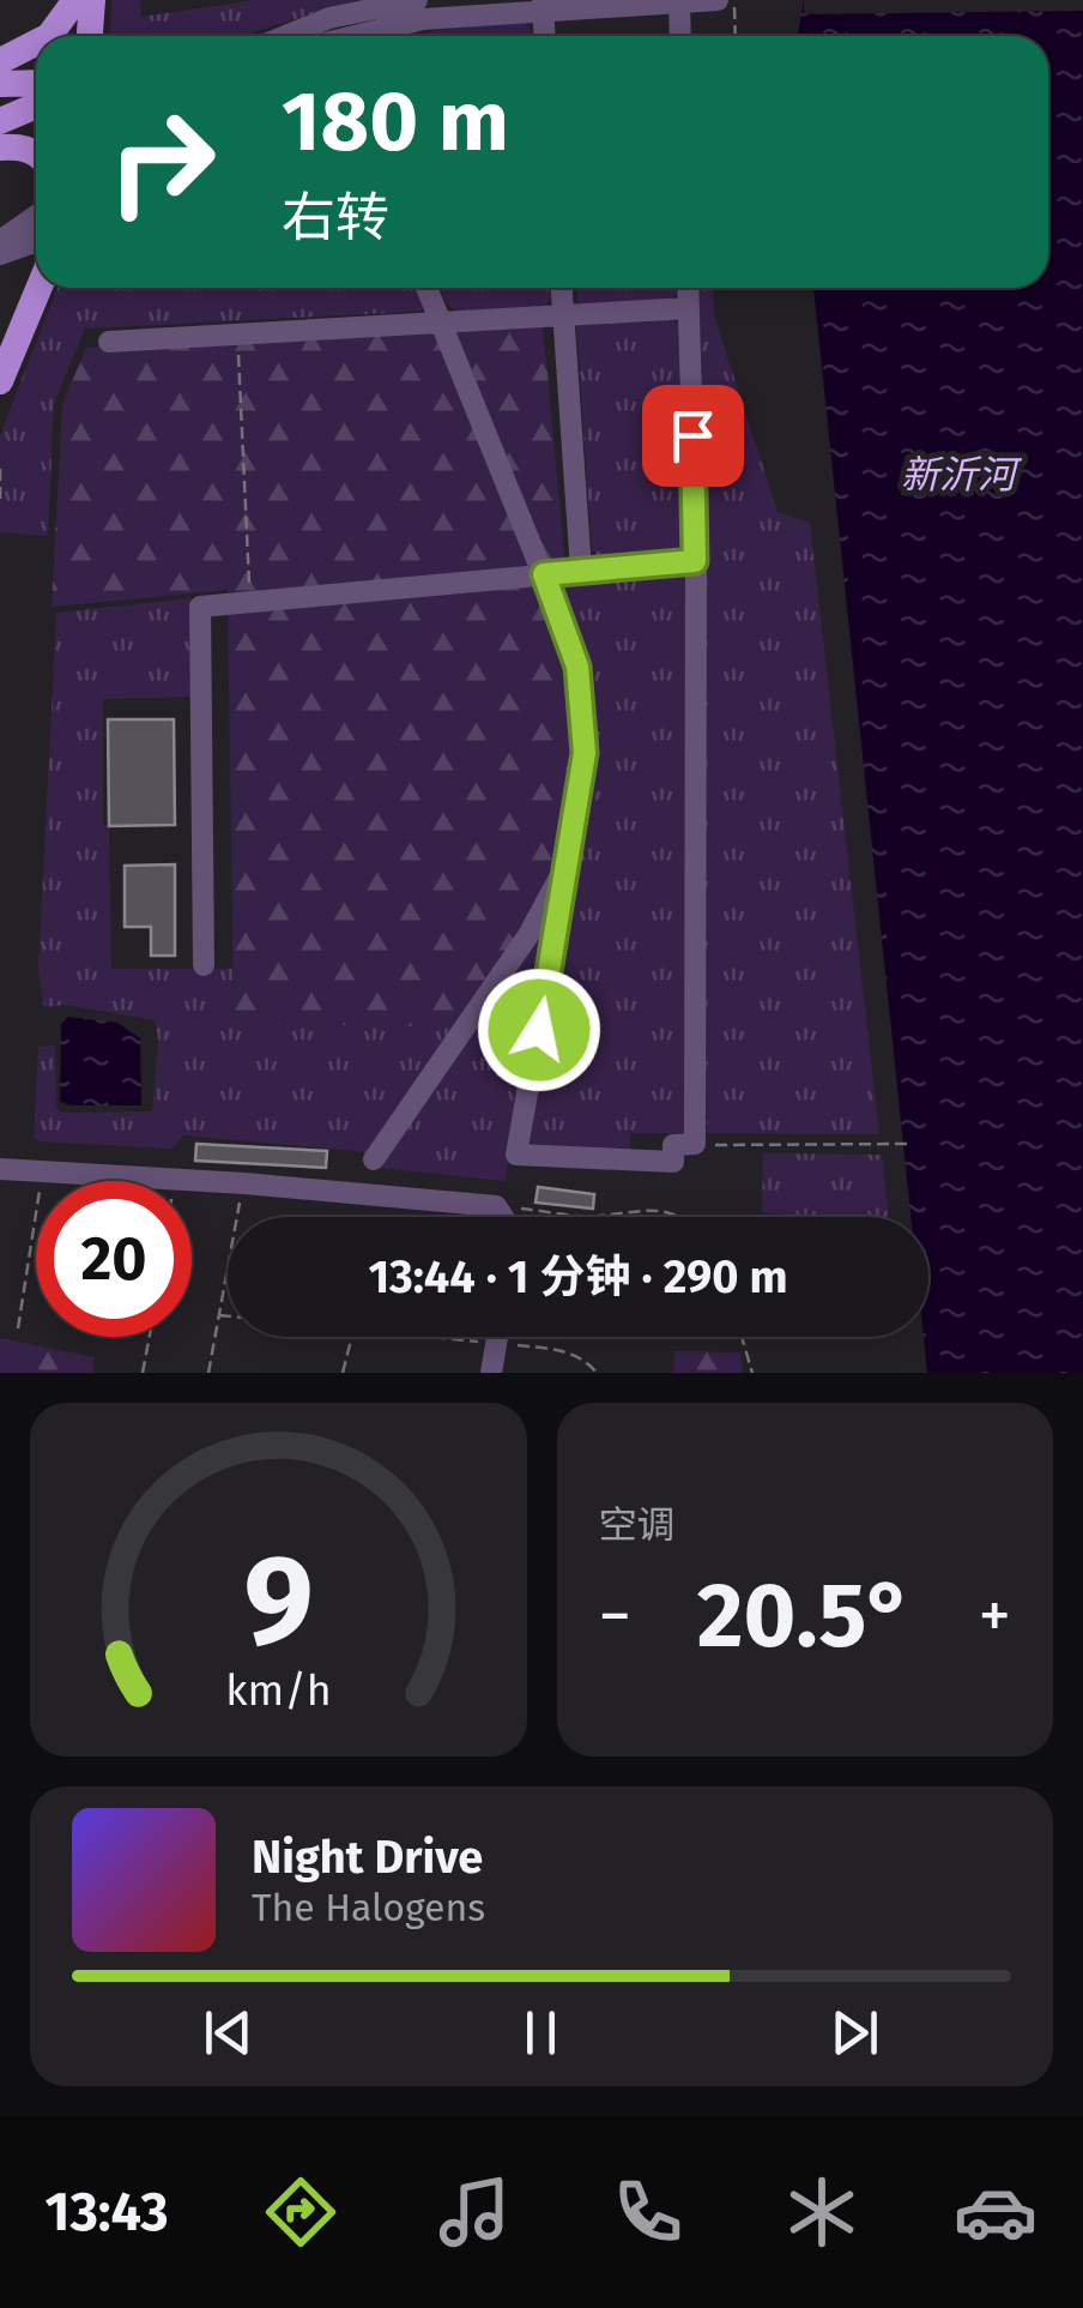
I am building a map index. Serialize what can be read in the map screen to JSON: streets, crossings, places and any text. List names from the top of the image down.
{
  "water": ["新沂河"],
  "page": {
    "turn": ["180 m", "右转"],
    "limit": "20",
    "trip": "13:44 · 1 分钟 · 290 m",
    "tile": "空调",
    "heat": ["−", "20.5°", "+"],
    "song": ["Night Drive", "The Halogens"],
    "tabs": "13:43",
    "gauge": ["9", "km/h"]
  }
}
